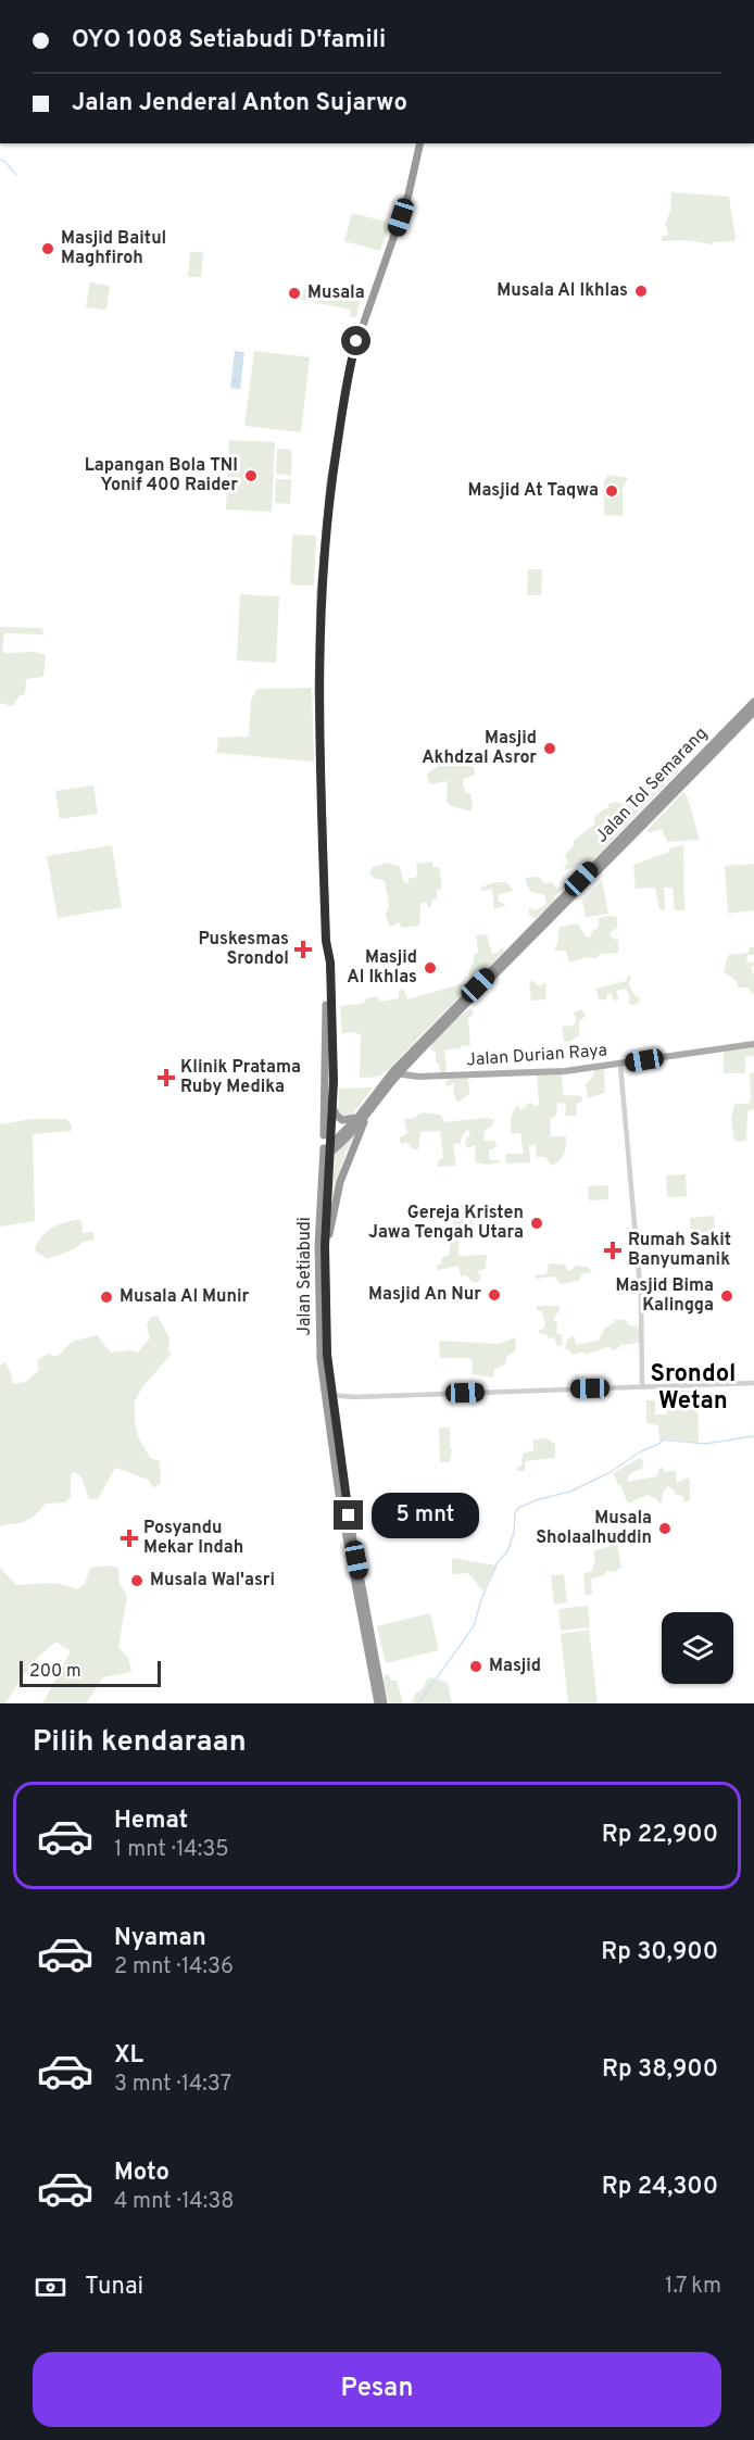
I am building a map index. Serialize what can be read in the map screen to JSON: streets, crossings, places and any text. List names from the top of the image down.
{
  "streets": {
    "highway": ["Jalan Tol Semarang", "Jalan Setiabudi"],
    "main road": ["Jalan Durian Raya"]
  },
  "crossings": [
    ["Jalan Tol Semarang", "Jalan Durian Raya"],
    ["Jalan Tol Semarang", "Jalan Setiabudi"]
  ],
  "districts": ["Srondol Wetan"],
  "places": {
    "other": [
      "Masjid Baitul Maghfiroh",
      "Musala Al Ikhlas",
      "Musala",
      "Lapangan Bola TNI Yonif 400 Raider",
      "Masjid At Taqwa",
      "Masjid Akhdzal Asror",
      "Masjid Al Ikhlas",
      "Gereja Kristen Jawa Tengah Utara",
      "Masjid An Nur",
      "Masjid Bima Kalingga",
      "Musala Al Munir",
      "Musala Sholaalhuddin",
      "Musala Wal'asri",
      "Masjid"
    ],
    "health": [
      "Puskesmas Srondol",
      "Klinik Pratama Ruby Medika",
      "Rumah Sakit Banyumanik",
      "Posyandu Mekar Indah"
    ]
  },
  "scale_bar": "200 m",
  "page": {
    "banner": ["OYO 1008 Setiabudi D'famili", "Jalan Jenderal Anton Sujarwo"],
    "bubble": "5 mnt",
    "scale": "200 m",
    "heading": "Pilih kendaraan",
    "list": [
      {
        "name": "Hemat",
        "note": "1 mnt · 14:35",
        "value": "Rp 22,900"
      },
      {
        "name": "Nyaman",
        "note": "2 mnt · 14:36",
        "value": "Rp 30,900"
      },
      {
        "name": "XL",
        "note": "3 mnt · 14:37",
        "value": "Rp 38,900"
      },
      {
        "name": "Moto",
        "note": "4 mnt · 14:38",
        "value": "Rp 24,300"
      }
    ],
    "pay": ["Tunai", "1.7 km"],
    "buttons": "Pesan"
  }
}
